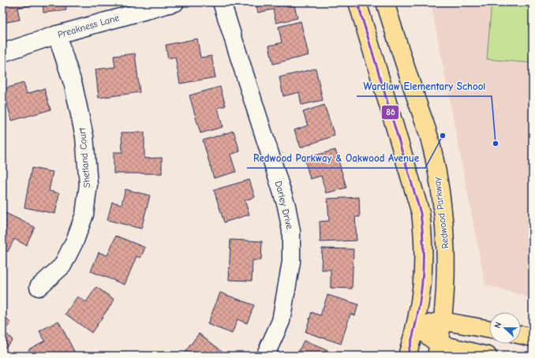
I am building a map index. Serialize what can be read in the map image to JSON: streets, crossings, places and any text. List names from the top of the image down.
{
  "streets": {
    "main road": ["Redwood Parkway"],
    "street": ["Preakness Lane", "Shetland Court", "Darley Drive"]
  },
  "crossings": [
    ["Preakness Lane", "Shetland Court"]
  ],
  "places": ["Redwood Parkway & Oakwood Avenue", "Wardlaw Elementary School"],
  "lines": ["transit line 86"],
  "north": "left"
}
